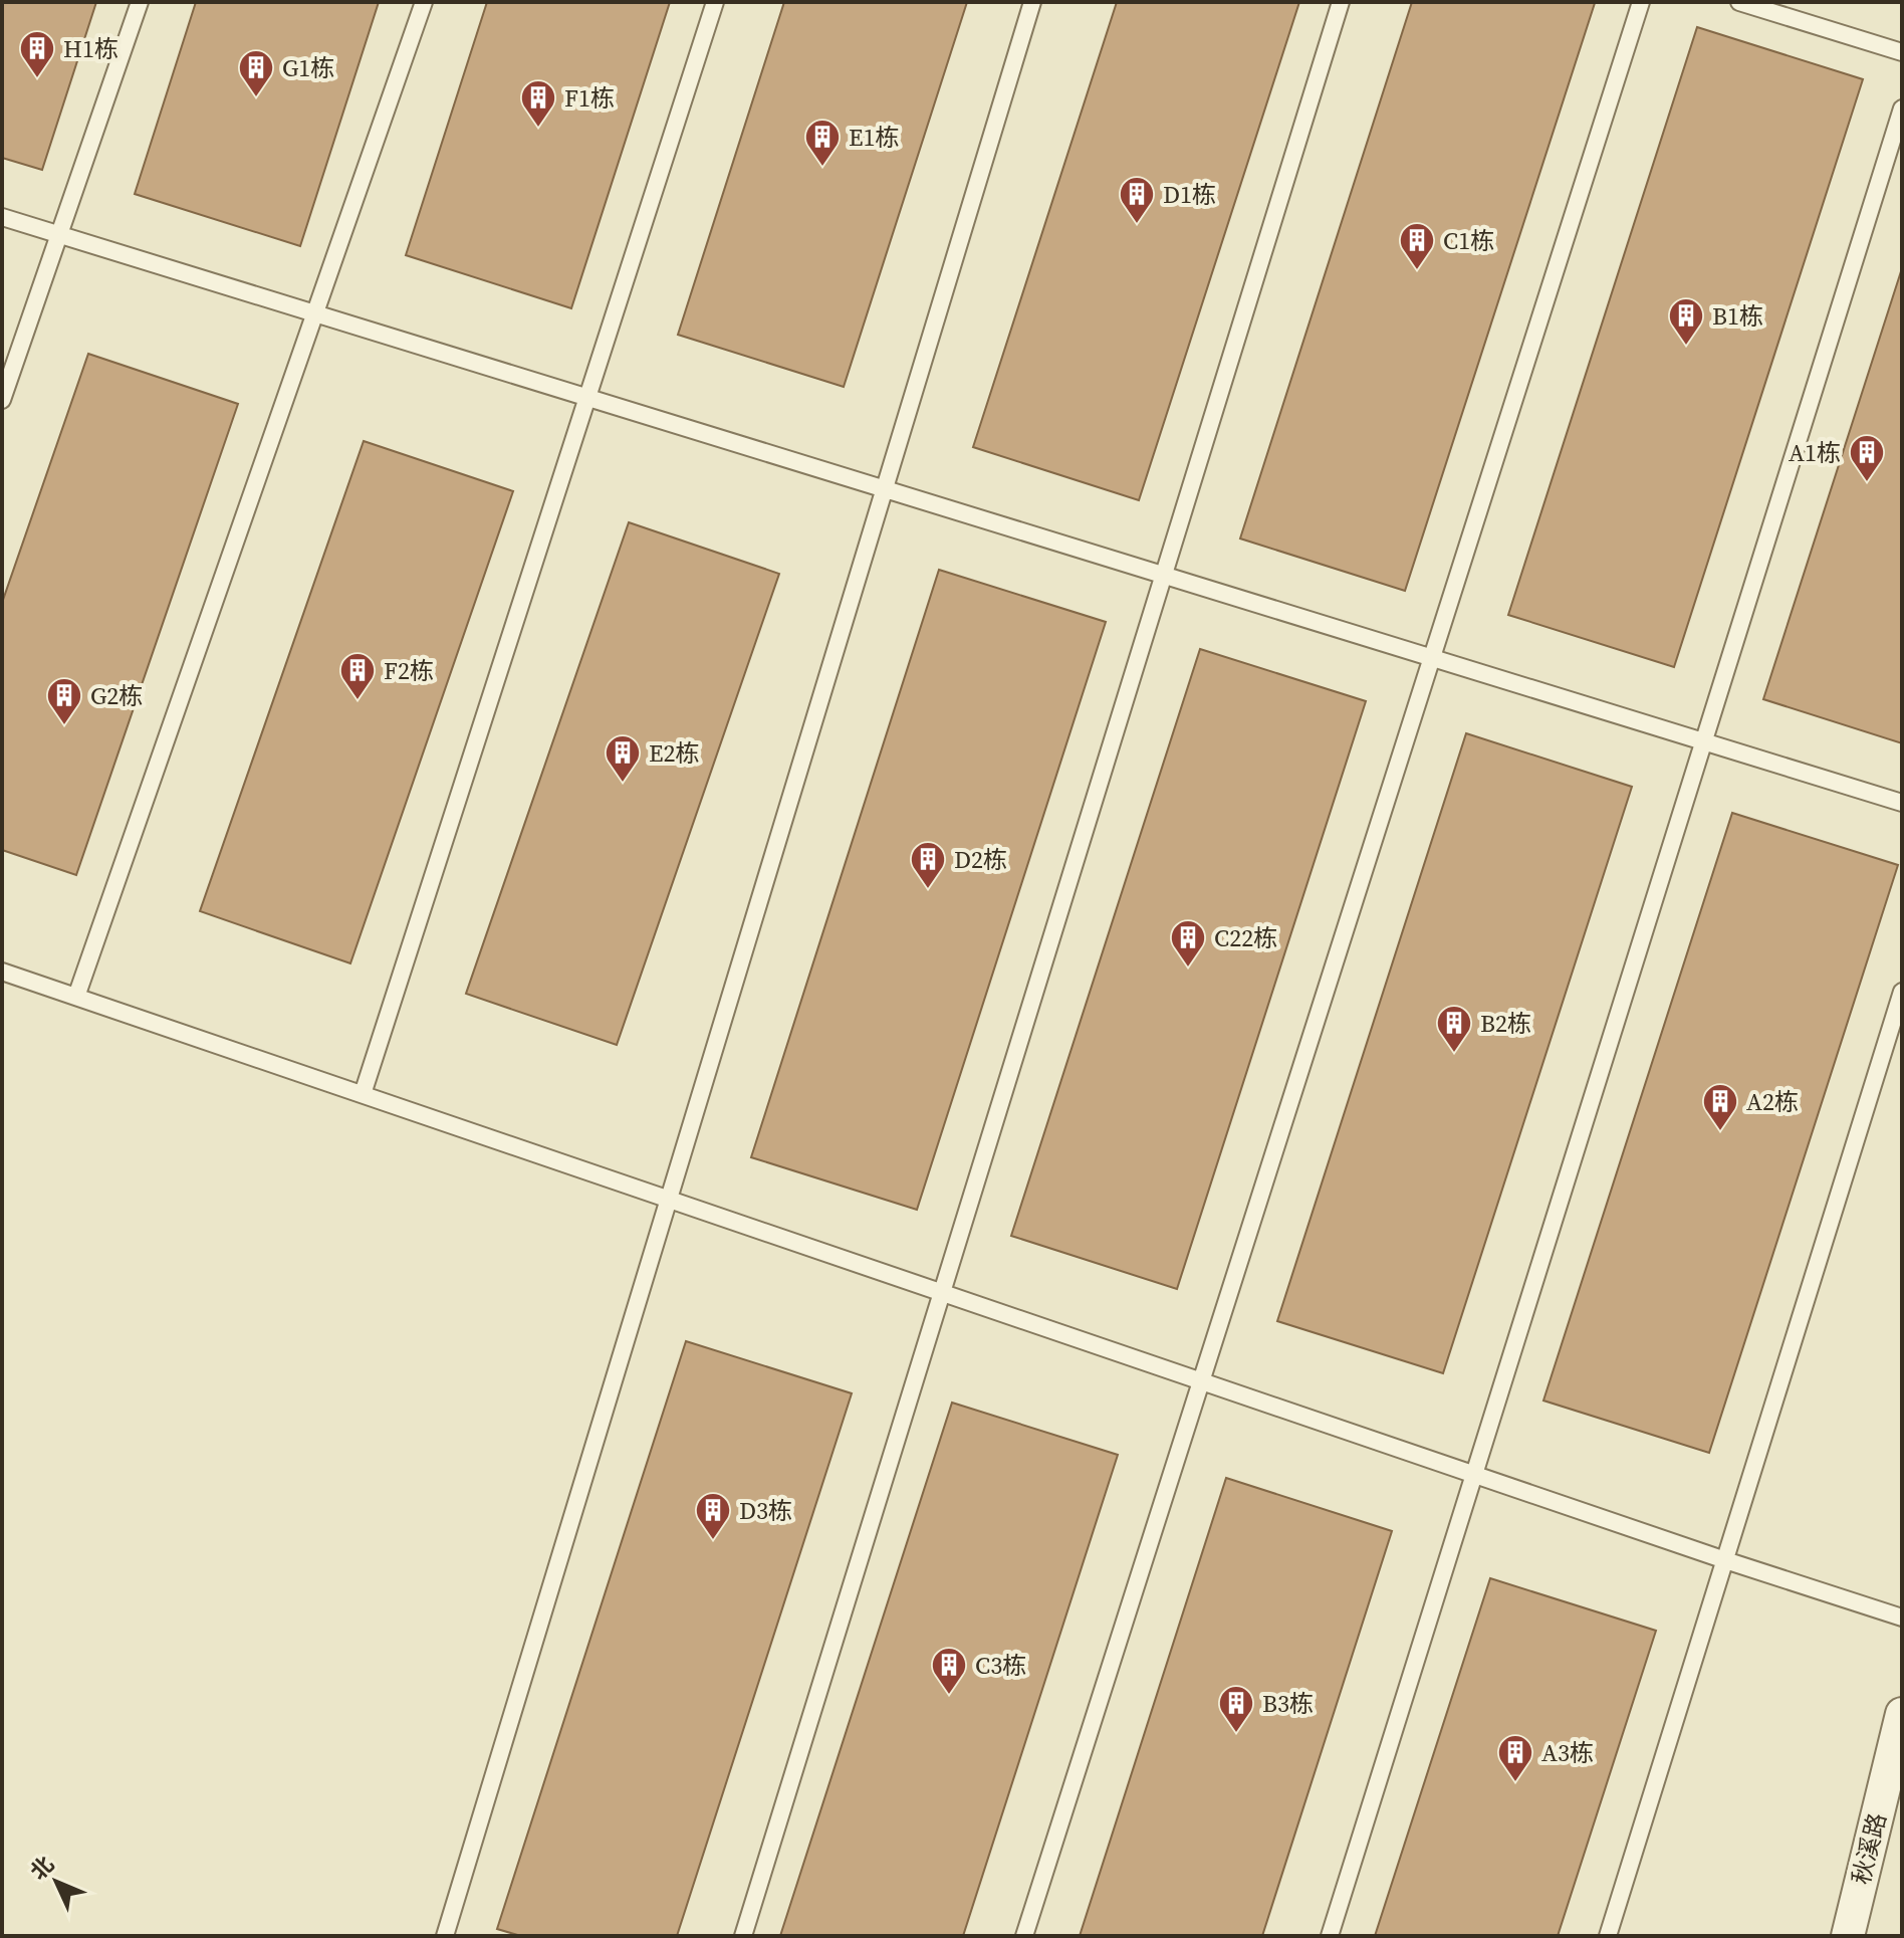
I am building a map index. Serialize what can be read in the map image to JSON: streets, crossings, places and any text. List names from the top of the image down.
{
  "streets": {
    "street": ["秋溪路"]
  },
  "places": {
    "building": [
      "H1栋",
      "G1栋",
      "F1栋",
      "E1栋",
      "D1栋",
      "C1栋",
      "B1栋",
      "A1栋",
      "F2栋",
      "G2栋",
      "E2栋",
      "D2栋",
      "C22栋",
      "B2栋",
      "A2栋",
      "D3栋",
      "C3栋",
      "B3栋",
      "A3栋"
    ]
  },
  "north": "top left"
}
